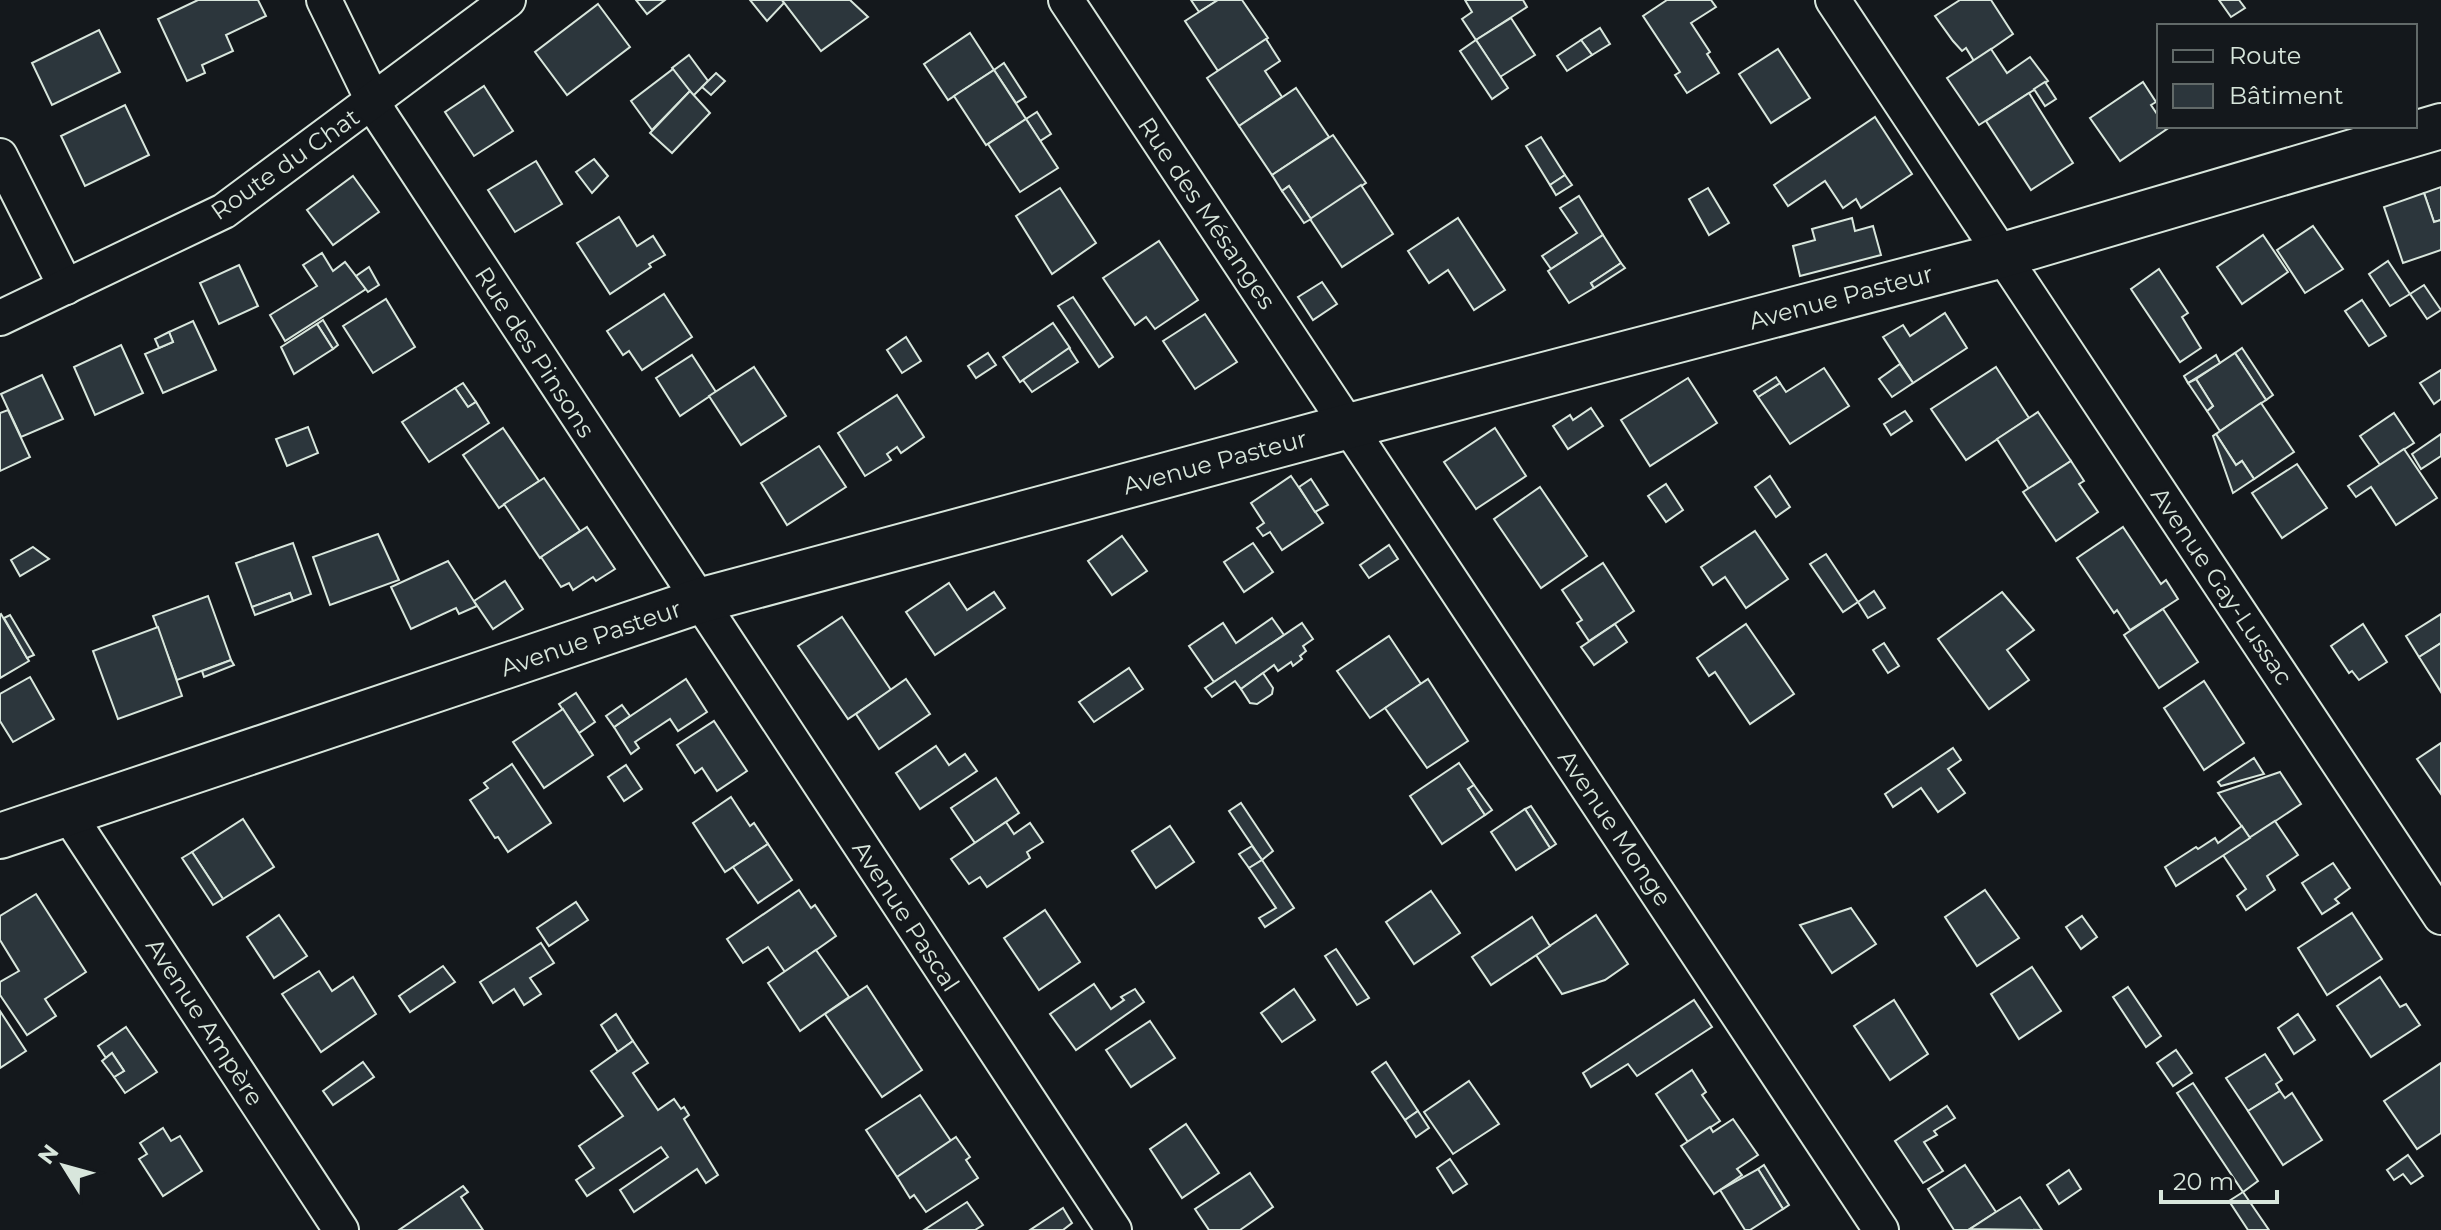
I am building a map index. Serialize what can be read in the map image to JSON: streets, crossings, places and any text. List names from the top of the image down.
{
  "streets": {
    "street": [
      "Route du Chat",
      "Rue des Mésanges",
      "Avenue Pasteur",
      "Rue des Pinsons",
      "Avenue Gay-Lussac",
      "Avenue Monge",
      "Avenue Pascal",
      "Avenue Ampère"
    ]
  },
  "crossings": [
    ["Route du Chat", "Rue des Pinsons"],
    ["Rue des Mésanges", "Avenue Pasteur"],
    ["Rue des Mésanges", "Avenue Monge"],
    ["Avenue Pasteur", "Rue des Pinsons"],
    ["Avenue Pasteur", "Avenue Gay-Lussac"],
    ["Avenue Pasteur", "Avenue Monge"],
    ["Avenue Pasteur", "Avenue Pascal"],
    ["Avenue Pasteur", "Avenue Ampère"],
    ["Rue des Pinsons", "Avenue Pascal"]
  ],
  "legend": ["Route", "Bâtiment"],
  "scale_bar": "20 m",
  "north": "top left"
}
